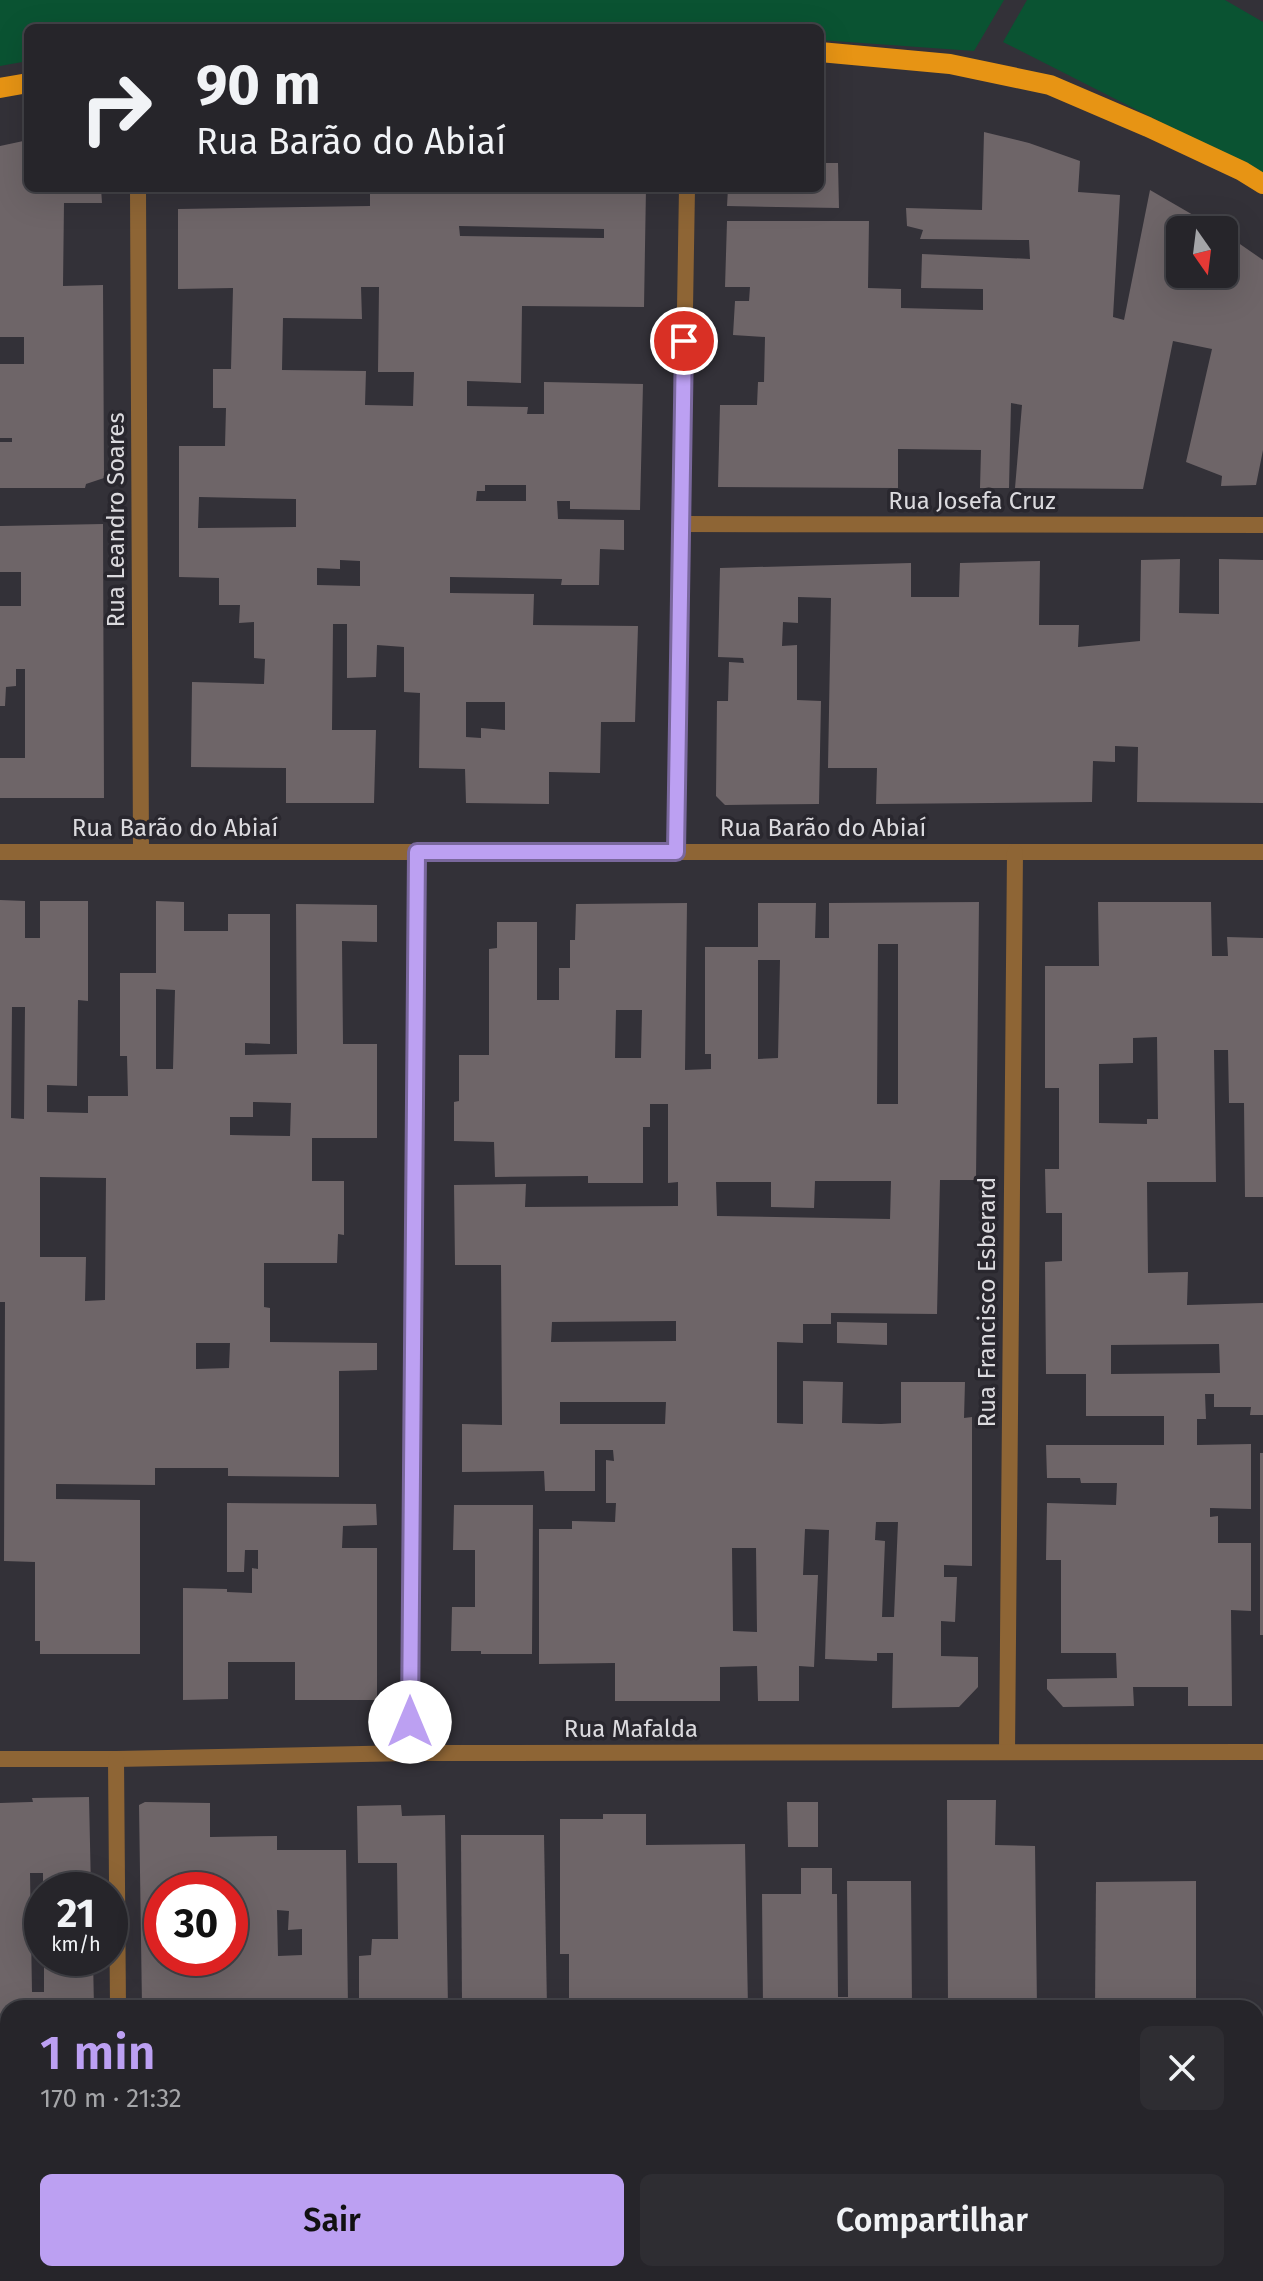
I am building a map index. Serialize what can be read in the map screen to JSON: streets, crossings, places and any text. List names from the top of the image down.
{
  "streets": {
    "street": [
      "Rua Josefa Cruz",
      "Rua Leandro Soares",
      "Rua Barão do Abiaí",
      "Rua Francisco Esberard",
      "Rua Mafalda"
    ]
  },
  "crossings": [
    ["Rua Leandro Soares", "Rua Barão do Abiaí"],
    ["Rua Barão do Abiaí", "Rua Francisco Esberard"],
    ["Rua Francisco Esberard", "Rua Mafalda"]
  ],
  "north": "bottom",
  "page": {
    "turn": ["90 m", "Rua Barão do Abiaí"],
    "speed": "21 km/h",
    "limit": "30",
    "heading": ["1 min", "170 m · 21:32"],
    "buttons": ["Sair", "Compartilhar"]
  }
}
